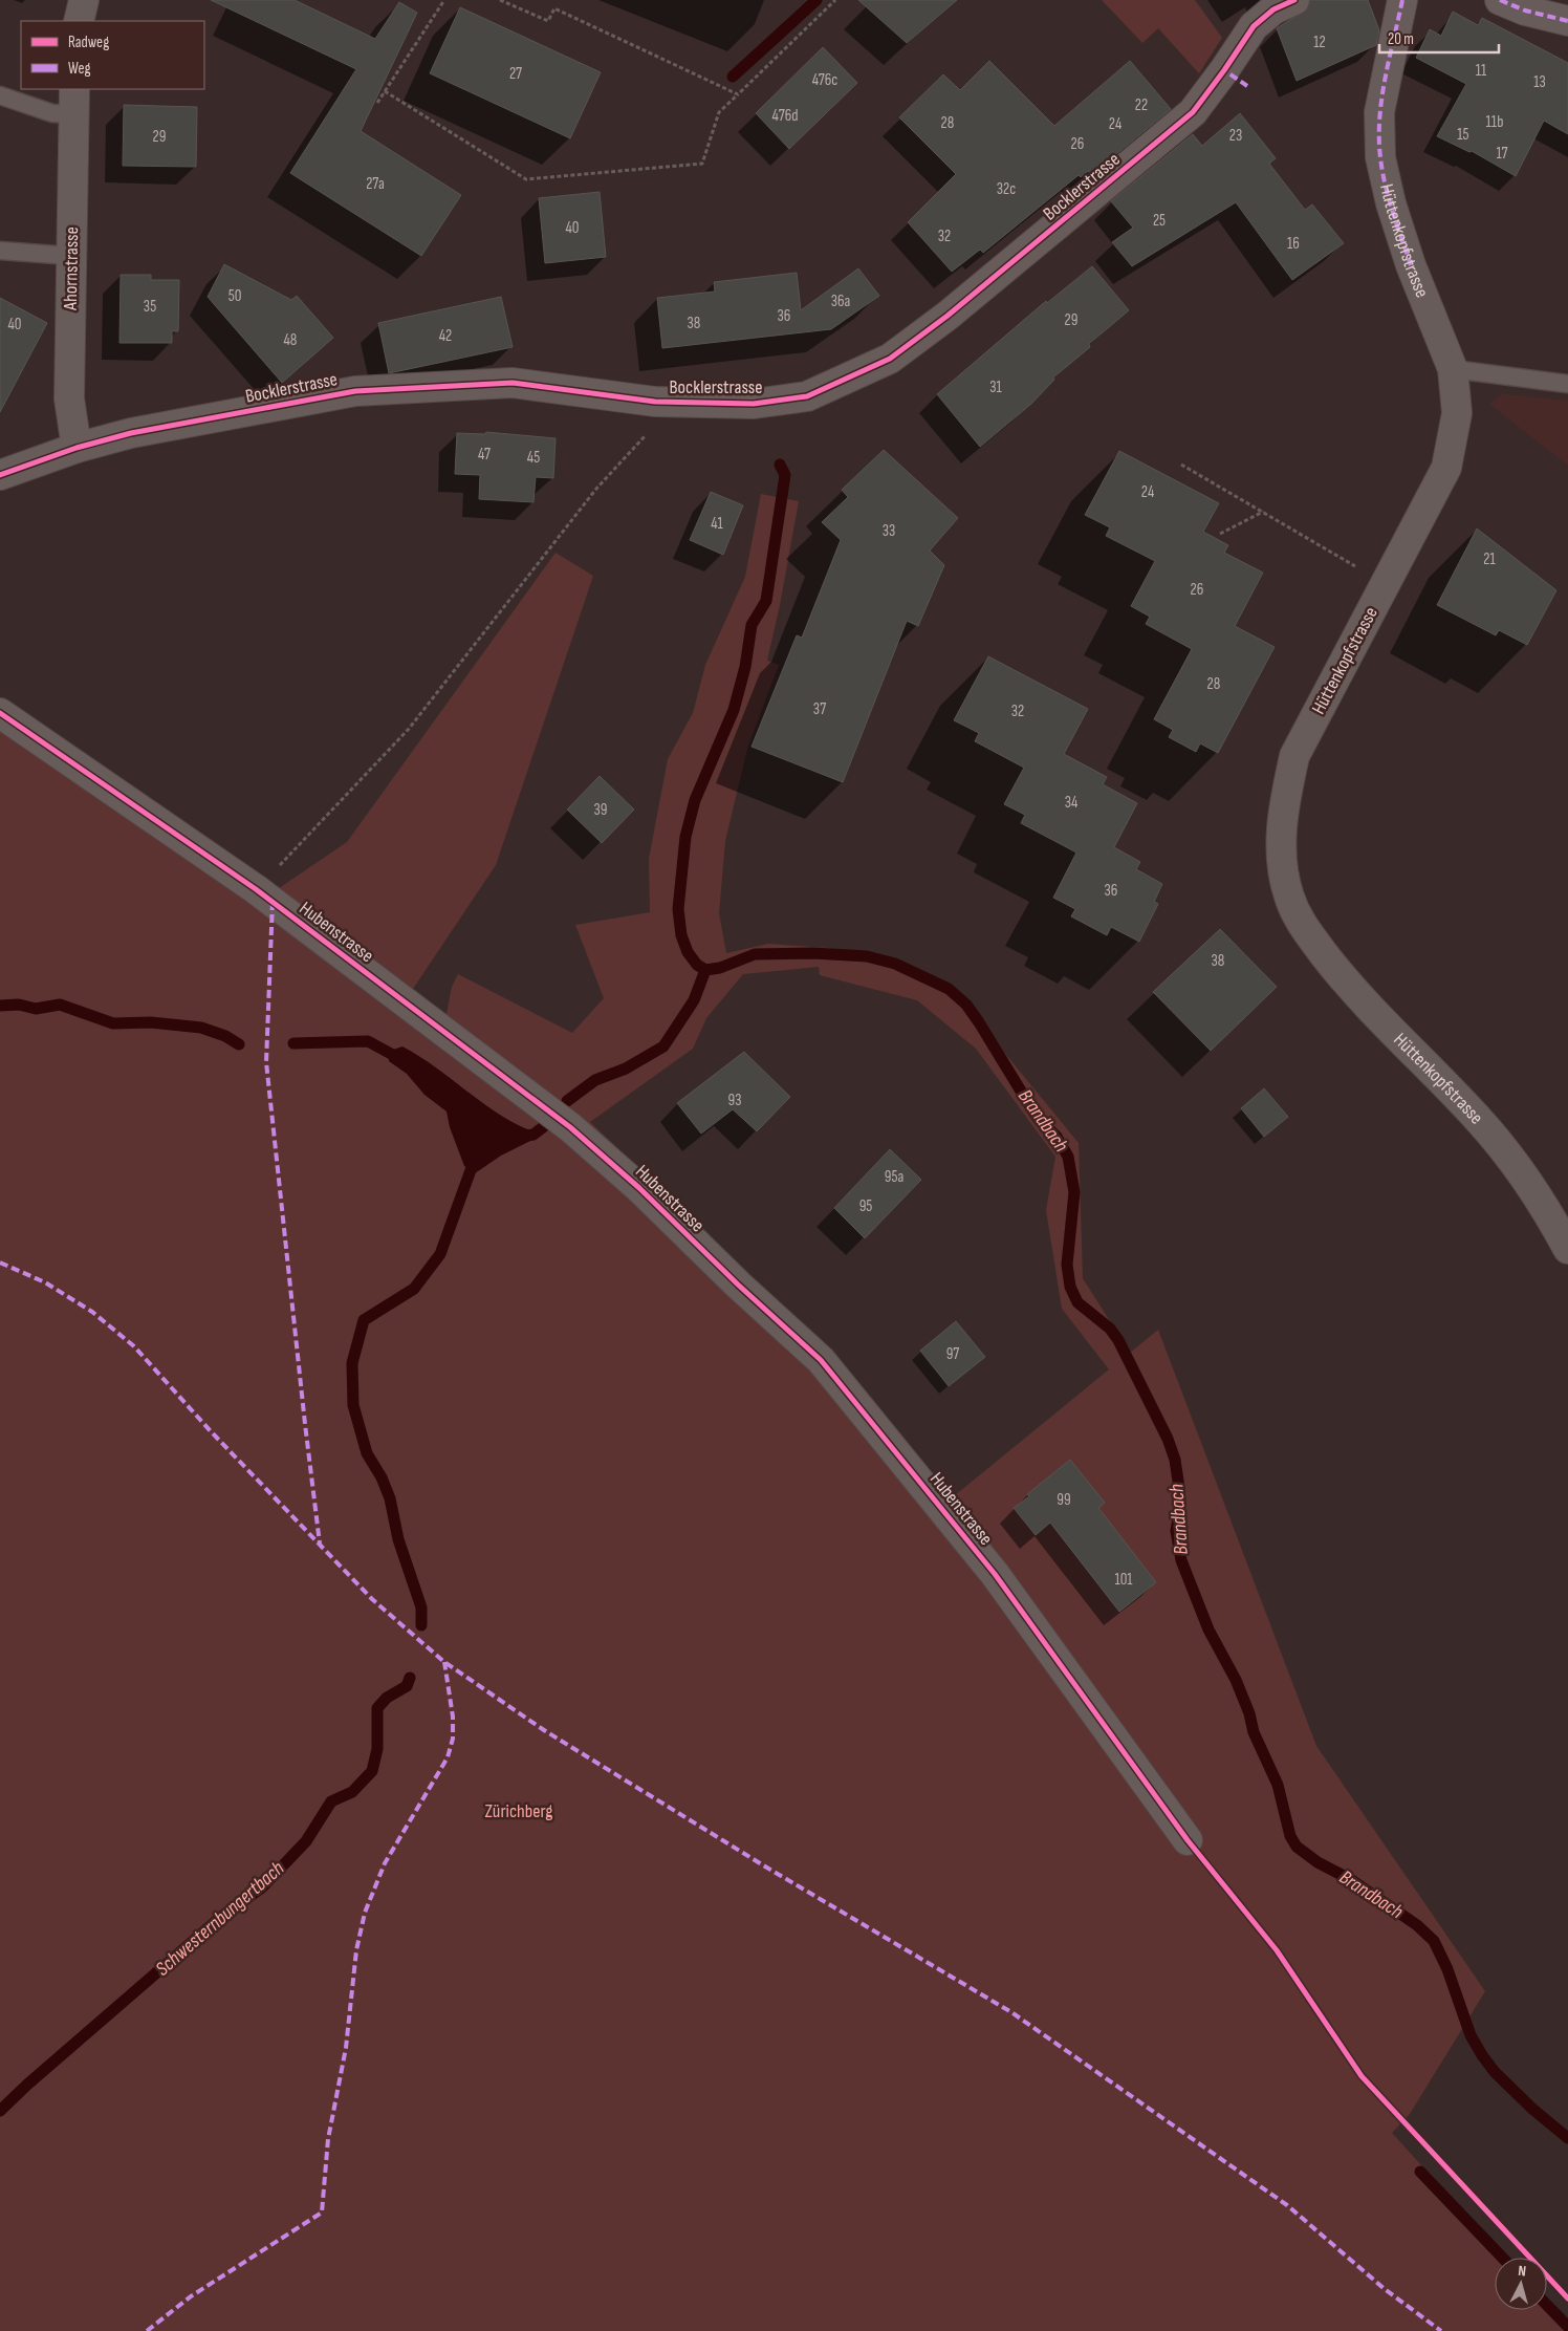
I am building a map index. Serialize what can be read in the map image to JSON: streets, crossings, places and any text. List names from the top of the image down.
{
  "streets": {
    "street": [
      "Bocklerstrasse",
      "Hüttenkopfstrasse",
      "Ahornstrasse",
      "Hubenstrasse"
    ]
  },
  "crossings": [
    ["Bocklerstrasse", "Ahornstrasse"]
  ],
  "water": ["Brandbach", "Schwesternbungertbach"],
  "parks": ["Zürichberg"],
  "house_numbers": [
    "12",
    "11",
    "27",
    "476c",
    "13",
    "22",
    "476d",
    "11b",
    "28",
    "24",
    "15",
    "23",
    "29",
    "26",
    "17",
    "27a",
    "32c",
    "25",
    "40",
    "32",
    "16",
    "50",
    "36a",
    "35",
    "36",
    "29",
    "38",
    "40",
    "42",
    "48",
    "31",
    "47",
    "45",
    "24",
    "41",
    "33",
    "21",
    "26",
    "28",
    "37",
    "32",
    "34",
    "39",
    "36",
    "38",
    "93",
    "95a",
    "95",
    "97",
    "99",
    "101"
  ],
  "legend": ["Radweg", "Weg"],
  "scale_bar": "20 m",
  "north": "top"
}
